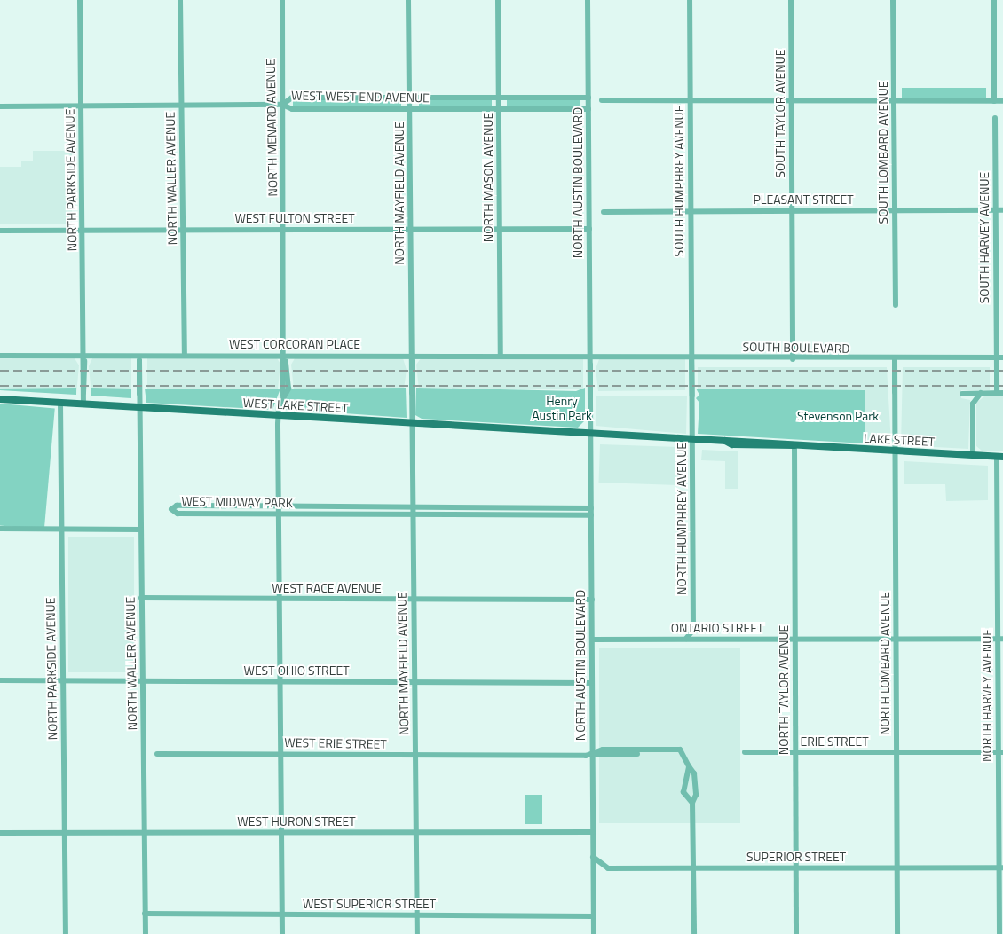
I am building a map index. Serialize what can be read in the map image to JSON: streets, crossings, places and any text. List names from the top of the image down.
{
  "streets": {
    "main road": ["WEST LAKE STREET", "LAKE STREET"],
    "street": [
      "WEST WEST END AVENUE",
      "SOUTH TAYLOR AVENUE",
      "NORTH MENARD AVENUE",
      "SOUTH LOMBARD AVENUE",
      "NORTH MASON AVENUE",
      "NORTH WALLER AVENUE",
      "NORTH PARKSIDE AVENUE",
      "SOUTH HUMPHREY AVENUE",
      "NORTH AUSTIN BOULEVARD",
      "NORTH MAYFIELD AVENUE",
      "PLEASANT STREET",
      "WEST FULTON STREET",
      "SOUTH HARVEY AVENUE",
      "WEST CORCORAN PLACE",
      "SOUTH BOULEVARD",
      "WEST MIDWAY PARK",
      "NORTH HUMPHREY AVENUE",
      "WEST RACE AVENUE",
      "ONTARIO STREET",
      "NORTH LOMBARD AVENUE",
      "WEST OHIO STREET",
      "NORTH TAYLOR AVENUE",
      "NORTH HARVEY AVENUE",
      "ERIE STREET",
      "WEST ERIE STREET",
      "WEST HURON STREET",
      "SUPERIOR STREET",
      "WEST SUPERIOR STREET"
    ]
  },
  "crossings": [
    ["WEST WEST END AVENUE", "NORTH MENARD AVENUE"],
    ["WEST WEST END AVENUE", "NORTH MASON AVENUE"],
    ["WEST WEST END AVENUE", "NORTH AUSTIN BOULEVARD"],
    ["WEST WEST END AVENUE", "NORTH MAYFIELD AVENUE"],
    ["SOUTH TAYLOR AVENUE", "PLEASANT STREET"],
    ["SOUTH TAYLOR AVENUE", "SOUTH BOULEVARD"],
    ["NORTH MENARD AVENUE", "WEST FULTON STREET"],
    ["NORTH MENARD AVENUE", "WEST CORCORAN PLACE"],
    ["NORTH MENARD AVENUE", "WEST LAKE STREET"],
    ["NORTH MENARD AVENUE", "WEST MIDWAY PARK"],
    ["NORTH MENARD AVENUE", "WEST RACE AVENUE"],
    ["NORTH MENARD AVENUE", "WEST OHIO STREET"],
    ["NORTH MENARD AVENUE", "WEST ERIE STREET"],
    ["NORTH MENARD AVENUE", "WEST HURON STREET"],
    ["NORTH MENARD AVENUE", "WEST SUPERIOR STREET"],
    ["SOUTH LOMBARD AVENUE", "PLEASANT STREET"],
    ["NORTH MASON AVENUE", "WEST FULTON STREET"],
    ["NORTH MASON AVENUE", "WEST CORCORAN PLACE"],
    ["NORTH WALLER AVENUE", "WEST FULTON STREET"],
    ["NORTH WALLER AVENUE", "WEST CORCORAN PLACE"],
    ["NORTH WALLER AVENUE", "WEST LAKE STREET"],
    ["NORTH WALLER AVENUE", "WEST RACE AVENUE"],
    ["NORTH WALLER AVENUE", "WEST OHIO STREET"],
    ["NORTH WALLER AVENUE", "WEST HURON STREET"],
    ["NORTH WALLER AVENUE", "WEST SUPERIOR STREET"],
    ["NORTH PARKSIDE AVENUE", "WEST FULTON STREET"],
    ["NORTH PARKSIDE AVENUE", "WEST CORCORAN PLACE"],
    ["NORTH PARKSIDE AVENUE", "WEST LAKE STREET"],
    ["NORTH PARKSIDE AVENUE", "WEST OHIO STREET"],
    ["NORTH PARKSIDE AVENUE", "WEST HURON STREET"],
    ["SOUTH HUMPHREY AVENUE", "PLEASANT STREET"],
    ["SOUTH HUMPHREY AVENUE", "SOUTH BOULEVARD"],
    ["SOUTH HUMPHREY AVENUE", "NORTH HUMPHREY AVENUE"],
    ["NORTH AUSTIN BOULEVARD", "WEST FULTON STREET"],
    ["NORTH AUSTIN BOULEVARD", "WEST CORCORAN PLACE"],
    ["NORTH AUSTIN BOULEVARD", "SOUTH BOULEVARD"],
    ["NORTH AUSTIN BOULEVARD", "WEST LAKE STREET"],
    ["NORTH AUSTIN BOULEVARD", "LAKE STREET"],
    ["NORTH AUSTIN BOULEVARD", "WEST MIDWAY PARK"],
    ["NORTH AUSTIN BOULEVARD", "WEST RACE AVENUE"],
    ["NORTH AUSTIN BOULEVARD", "ONTARIO STREET"],
    ["NORTH AUSTIN BOULEVARD", "WEST OHIO STREET"],
    ["NORTH AUSTIN BOULEVARD", "WEST ERIE STREET"],
    ["NORTH AUSTIN BOULEVARD", "WEST HURON STREET"],
    ["NORTH AUSTIN BOULEVARD", "SUPERIOR STREET"],
    ["NORTH AUSTIN BOULEVARD", "WEST SUPERIOR STREET"],
    ["NORTH MAYFIELD AVENUE", "WEST FULTON STREET"],
    ["NORTH MAYFIELD AVENUE", "WEST CORCORAN PLACE"],
    ["NORTH MAYFIELD AVENUE", "WEST LAKE STREET"],
    ["NORTH MAYFIELD AVENUE", "WEST MIDWAY PARK"],
    ["NORTH MAYFIELD AVENUE", "WEST RACE AVENUE"],
    ["NORTH MAYFIELD AVENUE", "WEST OHIO STREET"],
    ["NORTH MAYFIELD AVENUE", "WEST ERIE STREET"],
    ["NORTH MAYFIELD AVENUE", "WEST HURON STREET"],
    ["NORTH MAYFIELD AVENUE", "WEST SUPERIOR STREET"],
    ["PLEASANT STREET", "SOUTH HARVEY AVENUE"],
    ["SOUTH HARVEY AVENUE", "SOUTH BOULEVARD"],
    ["WEST CORCORAN PLACE", "SOUTH BOULEVARD"],
    ["SOUTH BOULEVARD", "NORTH HUMPHREY AVENUE"],
    ["SOUTH BOULEVARD", "NORTH LOMBARD AVENUE"],
    ["WEST LAKE STREET", "LAKE STREET"],
    ["LAKE STREET", "NORTH HUMPHREY AVENUE"],
    ["LAKE STREET", "NORTH LOMBARD AVENUE"],
    ["LAKE STREET", "NORTH TAYLOR AVENUE"],
    ["LAKE STREET", "NORTH HARVEY AVENUE"],
    ["NORTH HUMPHREY AVENUE", "ONTARIO STREET"],
    ["ONTARIO STREET", "NORTH LOMBARD AVENUE"],
    ["ONTARIO STREET", "NORTH TAYLOR AVENUE"],
    ["ONTARIO STREET", "NORTH HARVEY AVENUE"],
    ["NORTH LOMBARD AVENUE", "ERIE STREET"],
    ["NORTH LOMBARD AVENUE", "SUPERIOR STREET"],
    ["NORTH TAYLOR AVENUE", "ERIE STREET"],
    ["NORTH TAYLOR AVENUE", "SUPERIOR STREET"],
    ["NORTH HARVEY AVENUE", "ERIE STREET"],
    ["NORTH HARVEY AVENUE", "SUPERIOR STREET"]
  ],
  "parks": ["Henry Austin Park", "Stevenson Park"]
}
